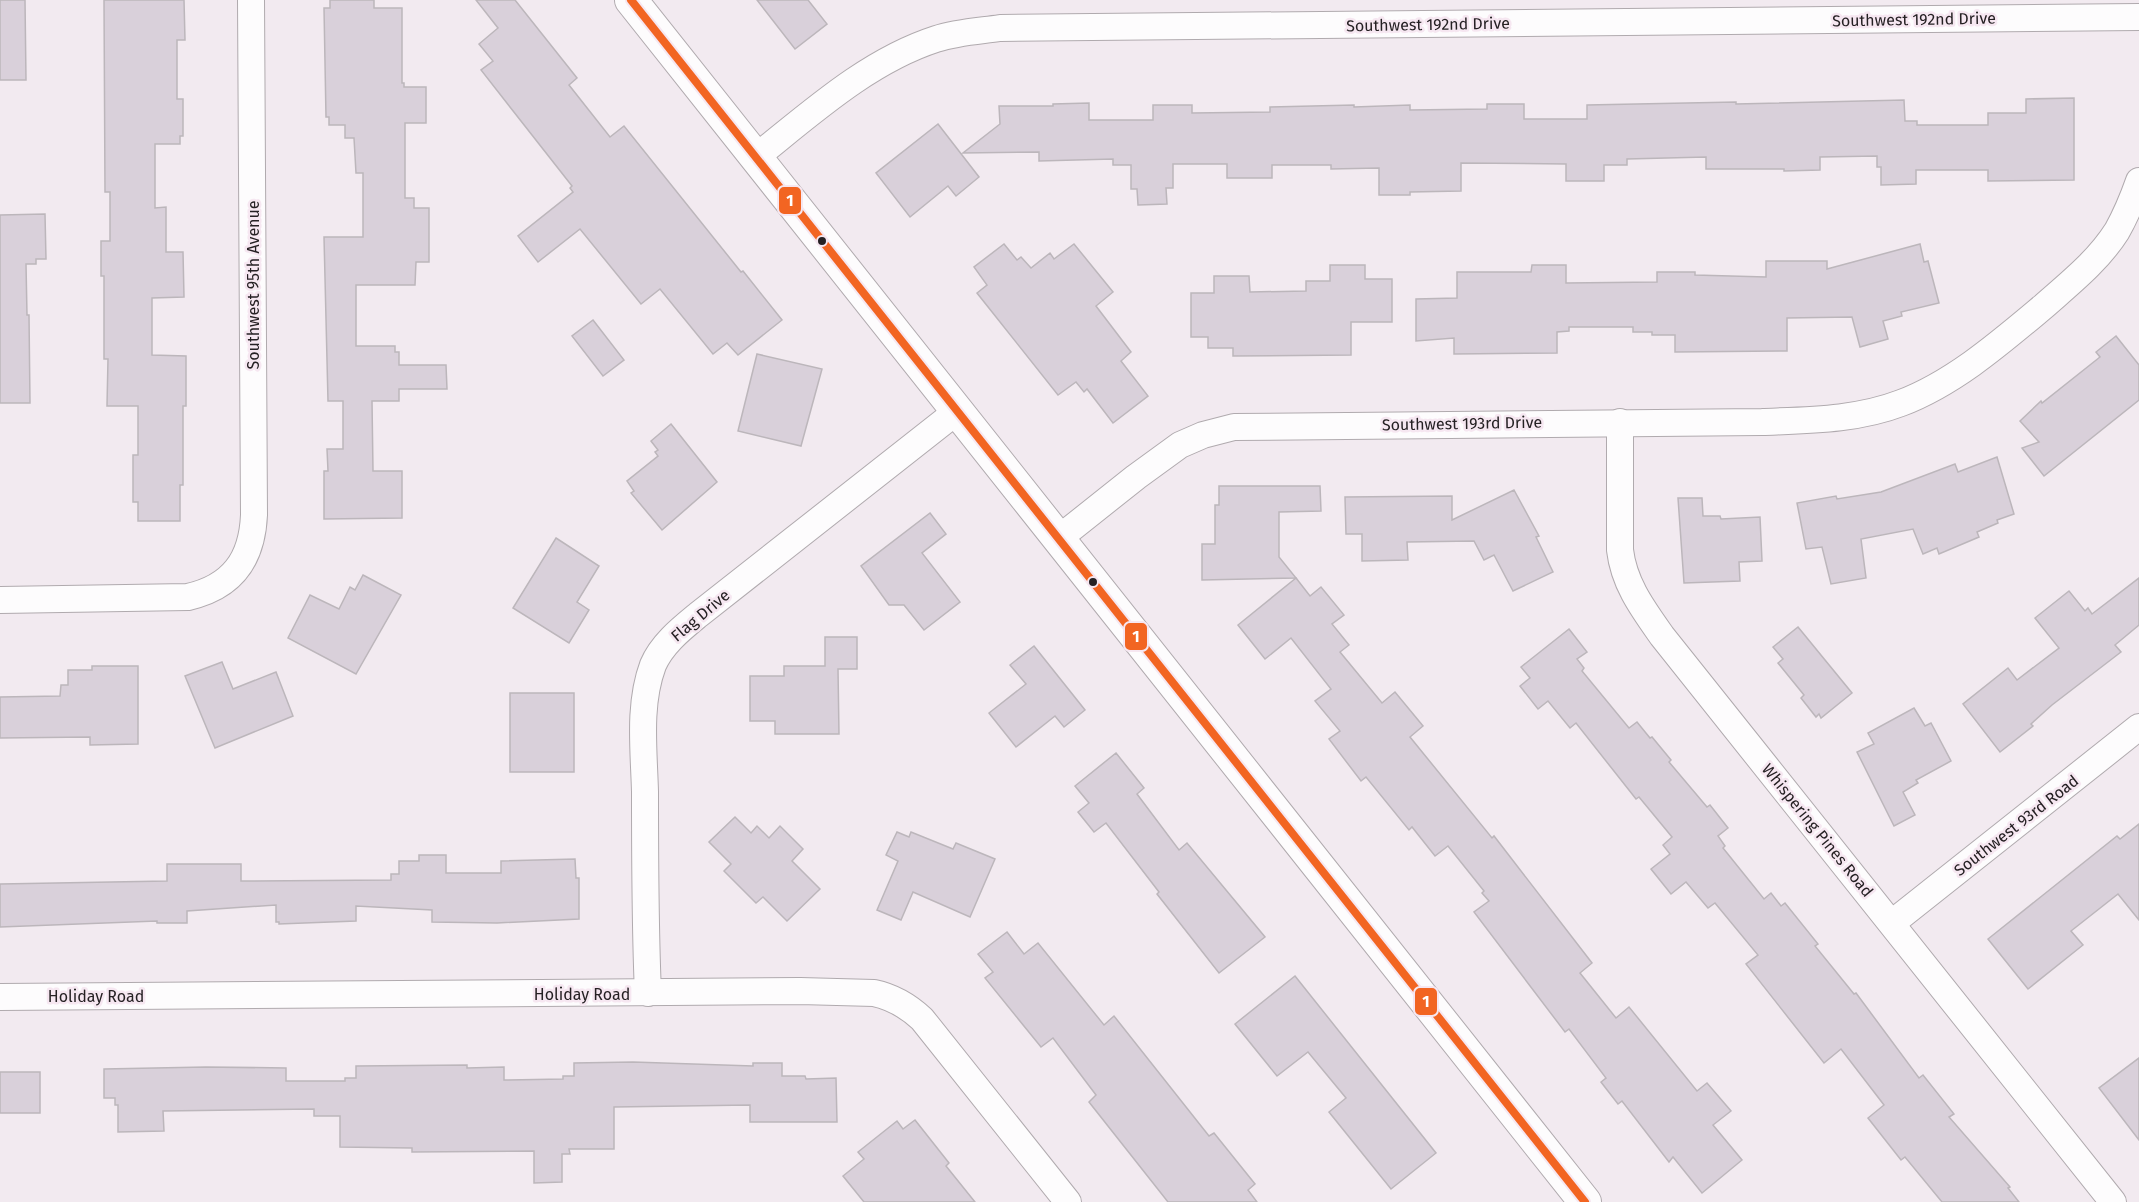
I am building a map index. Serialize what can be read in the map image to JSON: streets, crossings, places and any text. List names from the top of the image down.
{
  "streets": {
    "street": [
      "Southwest 192nd Drive",
      "Southwest 95th Avenue",
      "Southwest 193rd Drive",
      "Flag Drive",
      "Southwest 93rd Road",
      "Whispering Pines Road",
      "Holiday Road"
    ]
  },
  "crossings": [
    ["Southwest 193rd Drive", "Whispering Pines Road"],
    ["Flag Drive", "Holiday Road"],
    ["Southwest 93rd Road", "Whispering Pines Road"]
  ],
  "lines": ["transit line 1"]
}
